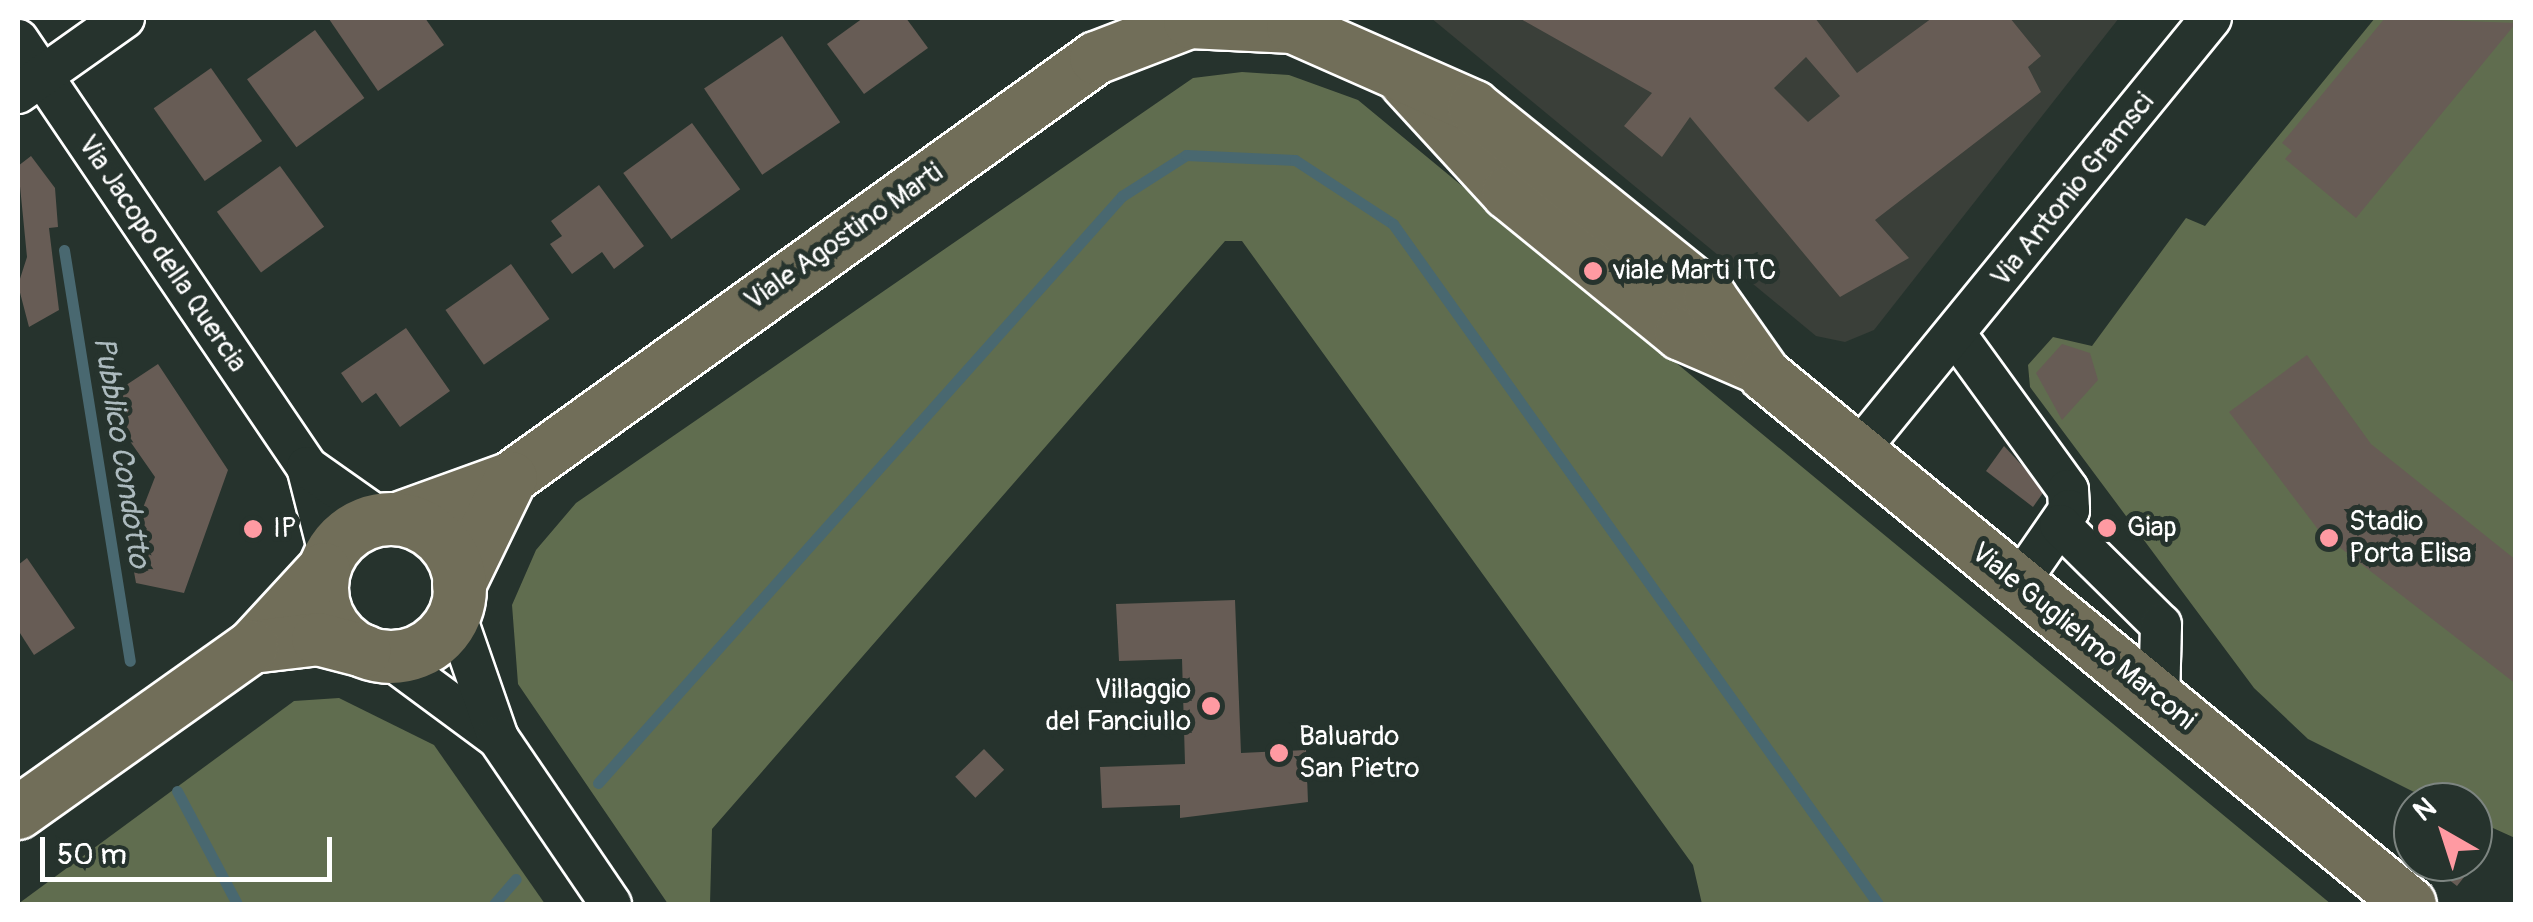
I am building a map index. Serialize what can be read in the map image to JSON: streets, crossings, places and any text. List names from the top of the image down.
{
  "streets": {
    "main road": ["Viale Agostino Marti", "Viale Guglielmo Marconi"],
    "street": ["Via Antonio Gramsci", "Via Jacopo della Quercia"]
  },
  "crossings": [
    ["Via Antonio Gramsci", "Viale Guglielmo Marconi"],
    ["Viale Agostino Marti", "Via Jacopo della Quercia"],
    ["Viale Agostino Marti", "Viale Guglielmo Marconi"]
  ],
  "water": ["Pubblico Condotto"],
  "places": [
    "viale Marti ITC",
    "Giap",
    "IP",
    "Stadio Porta Elisa",
    "Villaggio del Fanciullo",
    "Baluardo San Pietro"
  ],
  "scale_bar": "50 m",
  "north": "top left"
}
